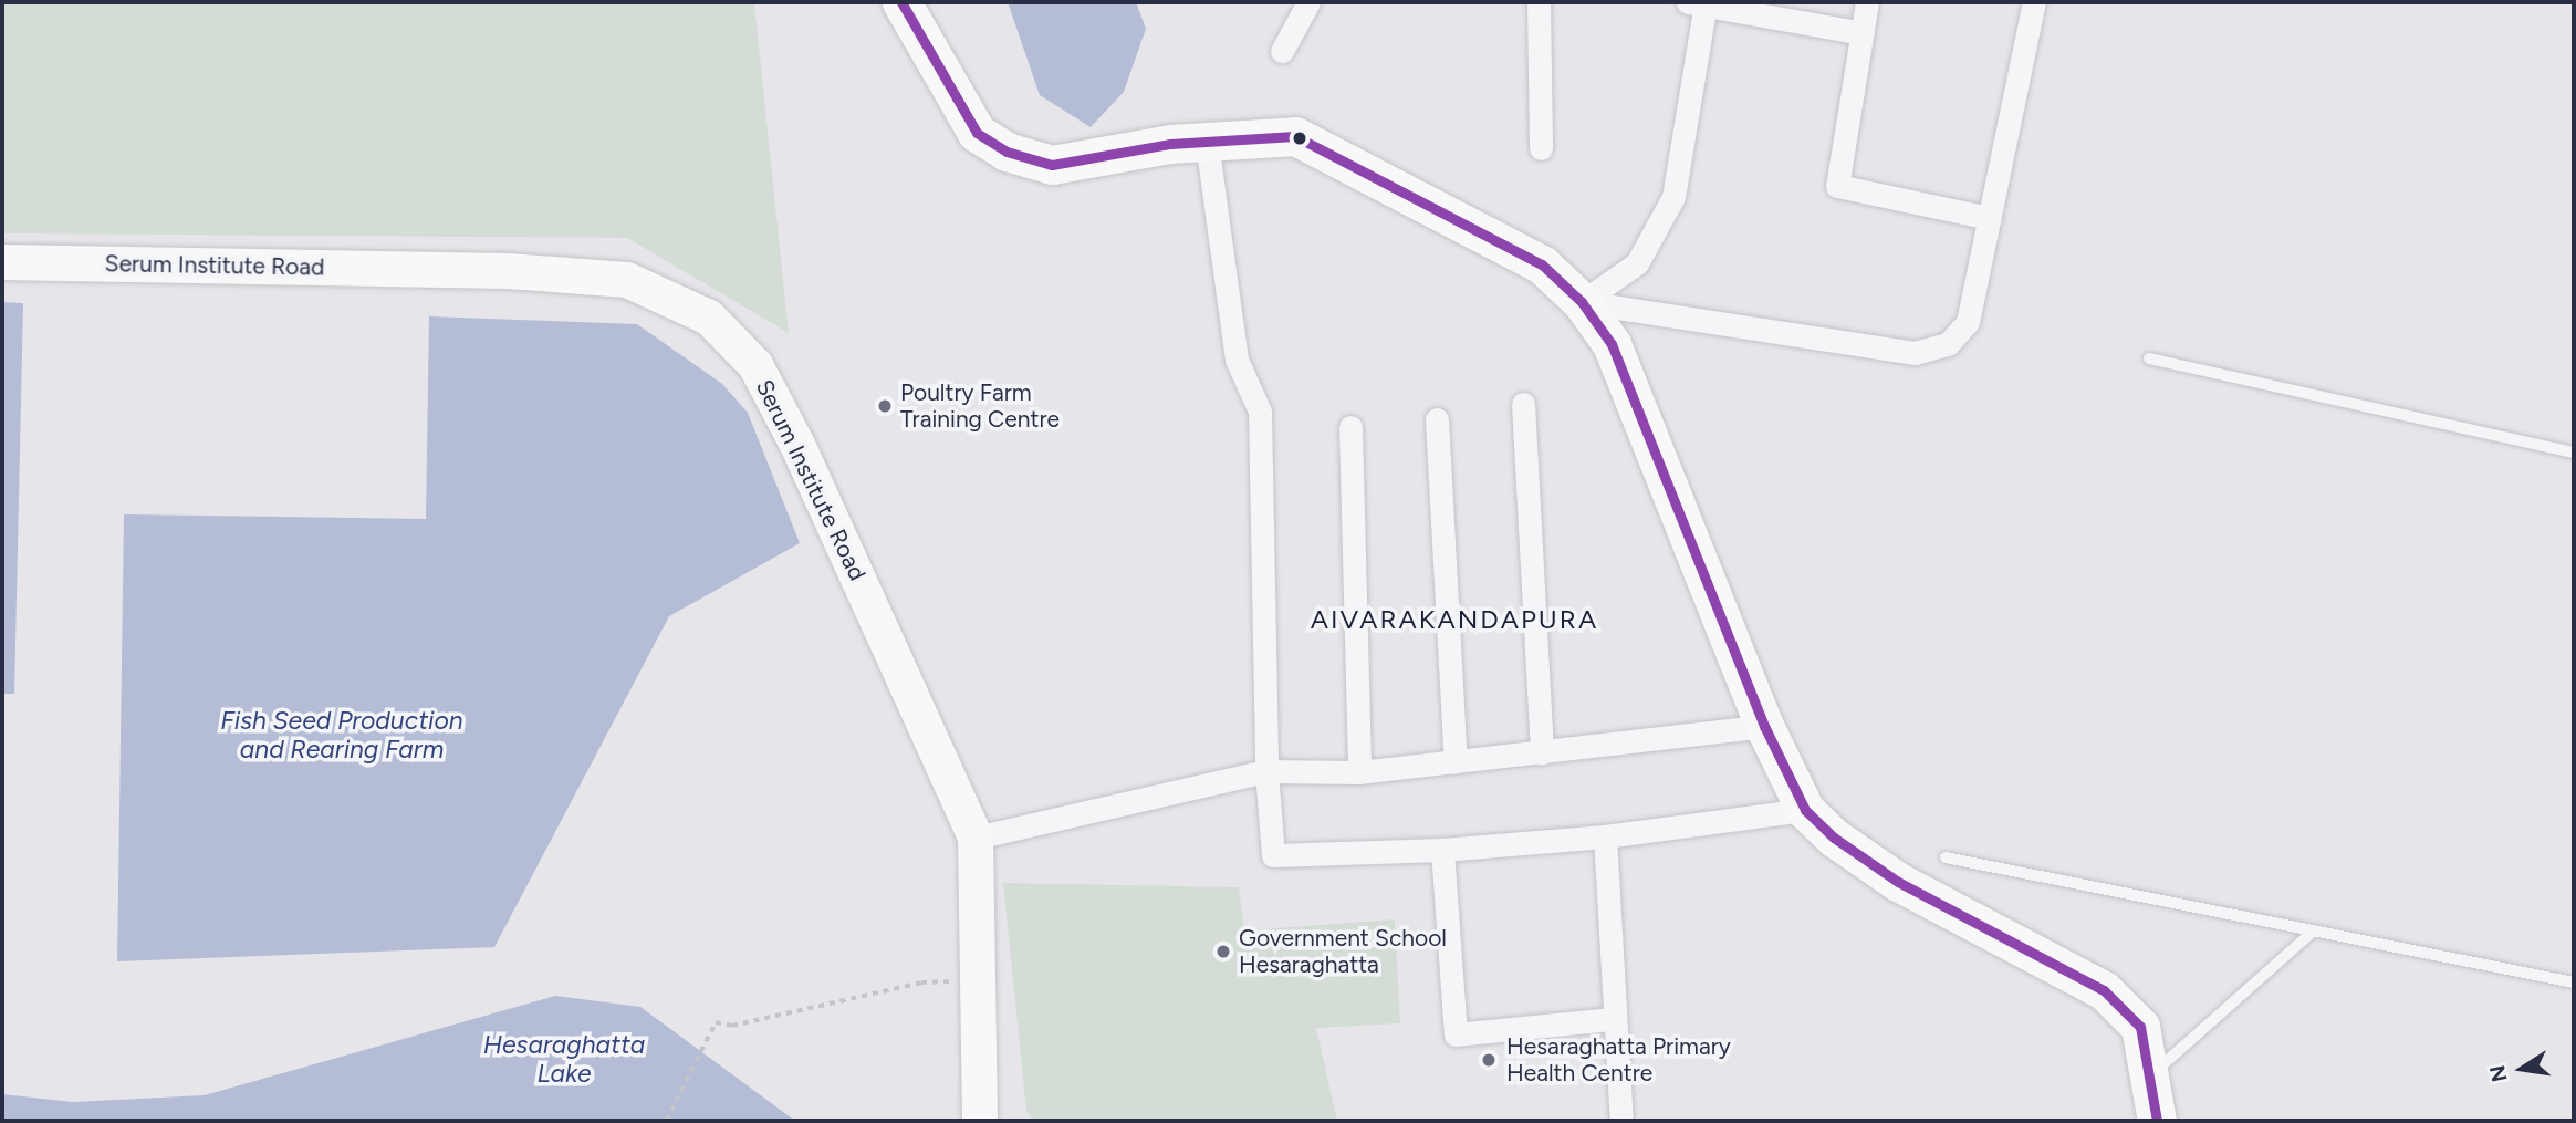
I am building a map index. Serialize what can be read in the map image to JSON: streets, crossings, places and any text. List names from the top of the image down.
{
  "streets": {
    "main road": ["Serum Institute Road"]
  },
  "districts": ["AIVARAKANDAPURA"],
  "water": ["Fish Seed Production and Rearing Farm", "Hesaraghatta Lake"],
  "places": ["Poultry Farm Training Centre", "Government School Hesaraghatta", "Hesaraghatta Primary Health Centre"],
  "north": "left"
}
